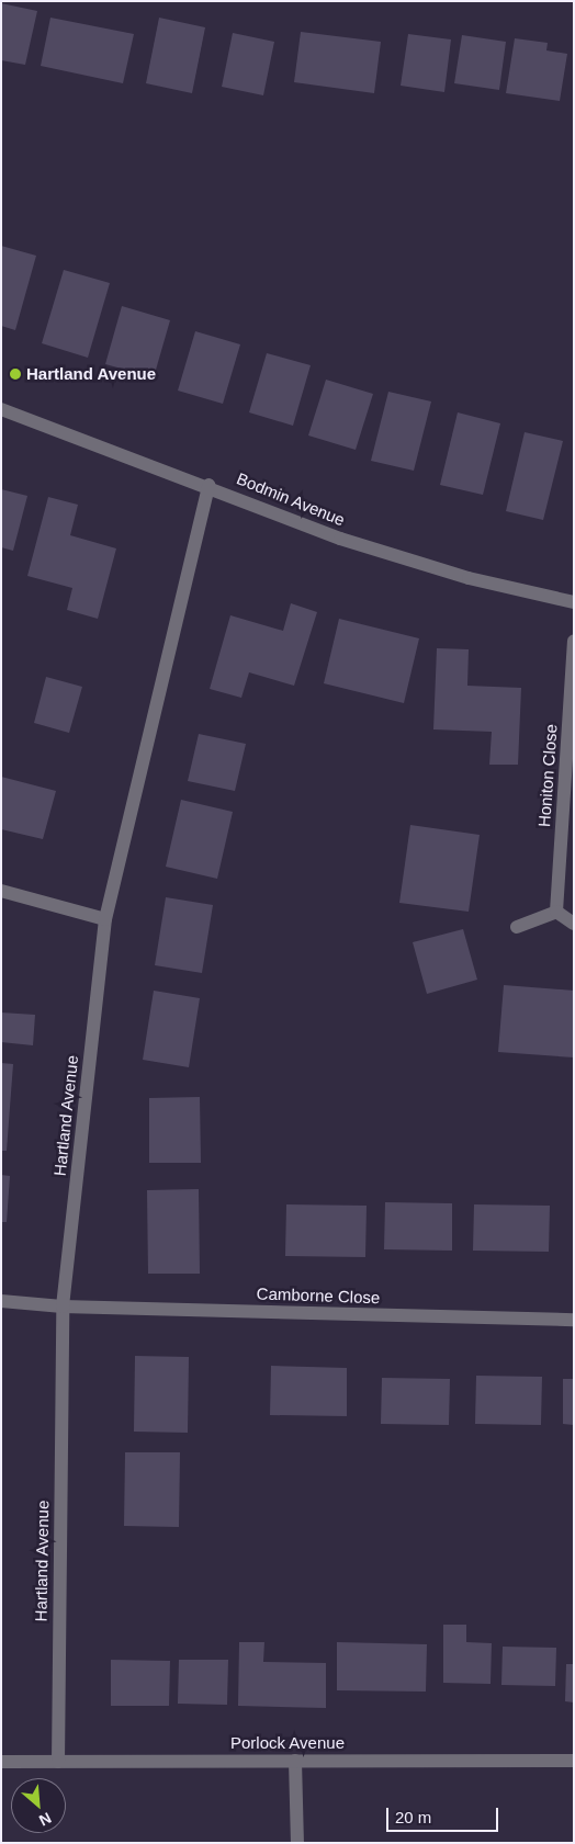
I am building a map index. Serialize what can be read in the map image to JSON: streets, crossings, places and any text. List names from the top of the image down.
{
  "streets": {
    "street": [
      "Bodmin Avenue",
      "Honiton Close",
      "Hartland Avenue",
      "Camborne Close",
      "Porlock Avenue"
    ]
  },
  "crossings": [
    ["Bodmin Avenue", "Hartland Avenue"],
    ["Hartland Avenue", "Camborne Close"],
    ["Hartland Avenue", "Porlock Avenue"]
  ],
  "places": ["Hartland Avenue"],
  "scale_bar": "20 m",
  "north": "bottom right"
}
